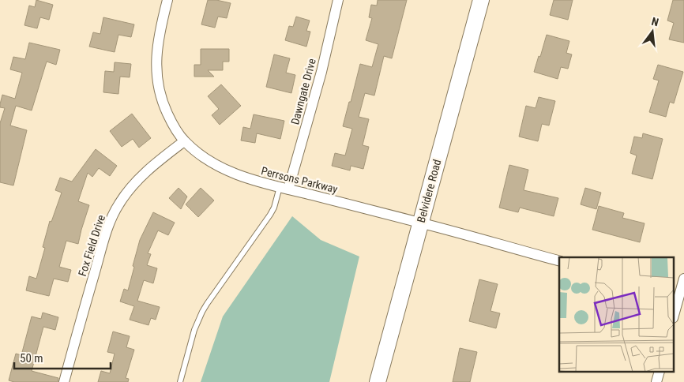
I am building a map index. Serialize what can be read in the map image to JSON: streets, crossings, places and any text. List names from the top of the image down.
{
  "streets": {
    "main road": ["Belvidere Road"],
    "street": ["Dawngate Drive", "Perrsons Parkway", "Fox Field Drive"]
  },
  "crossings": [
    ["Dawngate Drive", "Perrsons Parkway"],
    ["Perrsons Parkway", "Belvidere Road"],
    ["Perrsons Parkway", "Fox Field Drive"]
  ],
  "scale_bar": "50 m",
  "north": "top"
}
